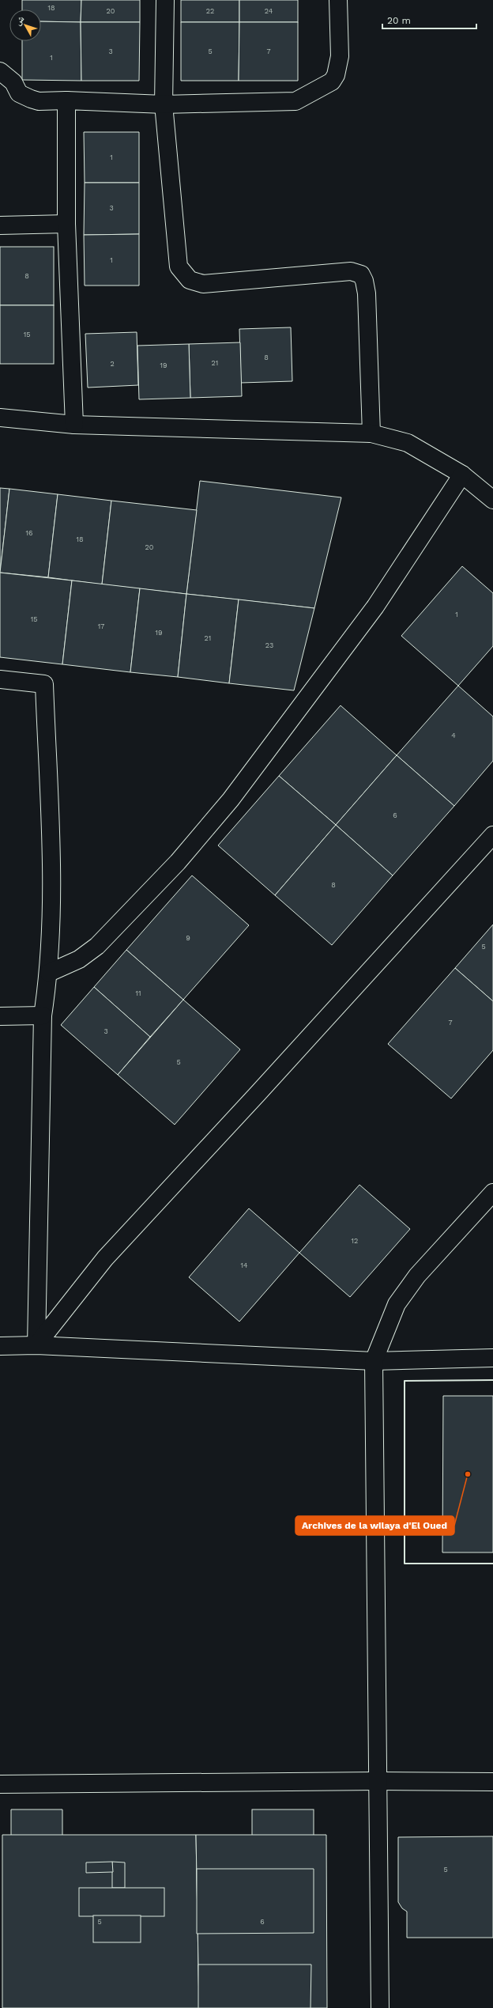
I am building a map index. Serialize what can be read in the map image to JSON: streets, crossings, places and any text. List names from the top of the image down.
{
  "places": ["Archives de la wilaya d'El Oued"],
  "house_numbers": [
    "18",
    "20",
    "22",
    "24",
    "3",
    "5",
    "7",
    "1",
    "1",
    "3",
    "1",
    "8",
    "15",
    "8",
    "21",
    "2",
    "19",
    "16",
    "18",
    "20",
    "1",
    "15",
    "17",
    "19",
    "21",
    "23",
    "4",
    "6",
    "8",
    "9",
    "5",
    "11",
    "7",
    "3",
    "5",
    "12",
    "14",
    "5",
    "5",
    "6"
  ],
  "scale_bar": "20 m",
  "north": "top left"
}
